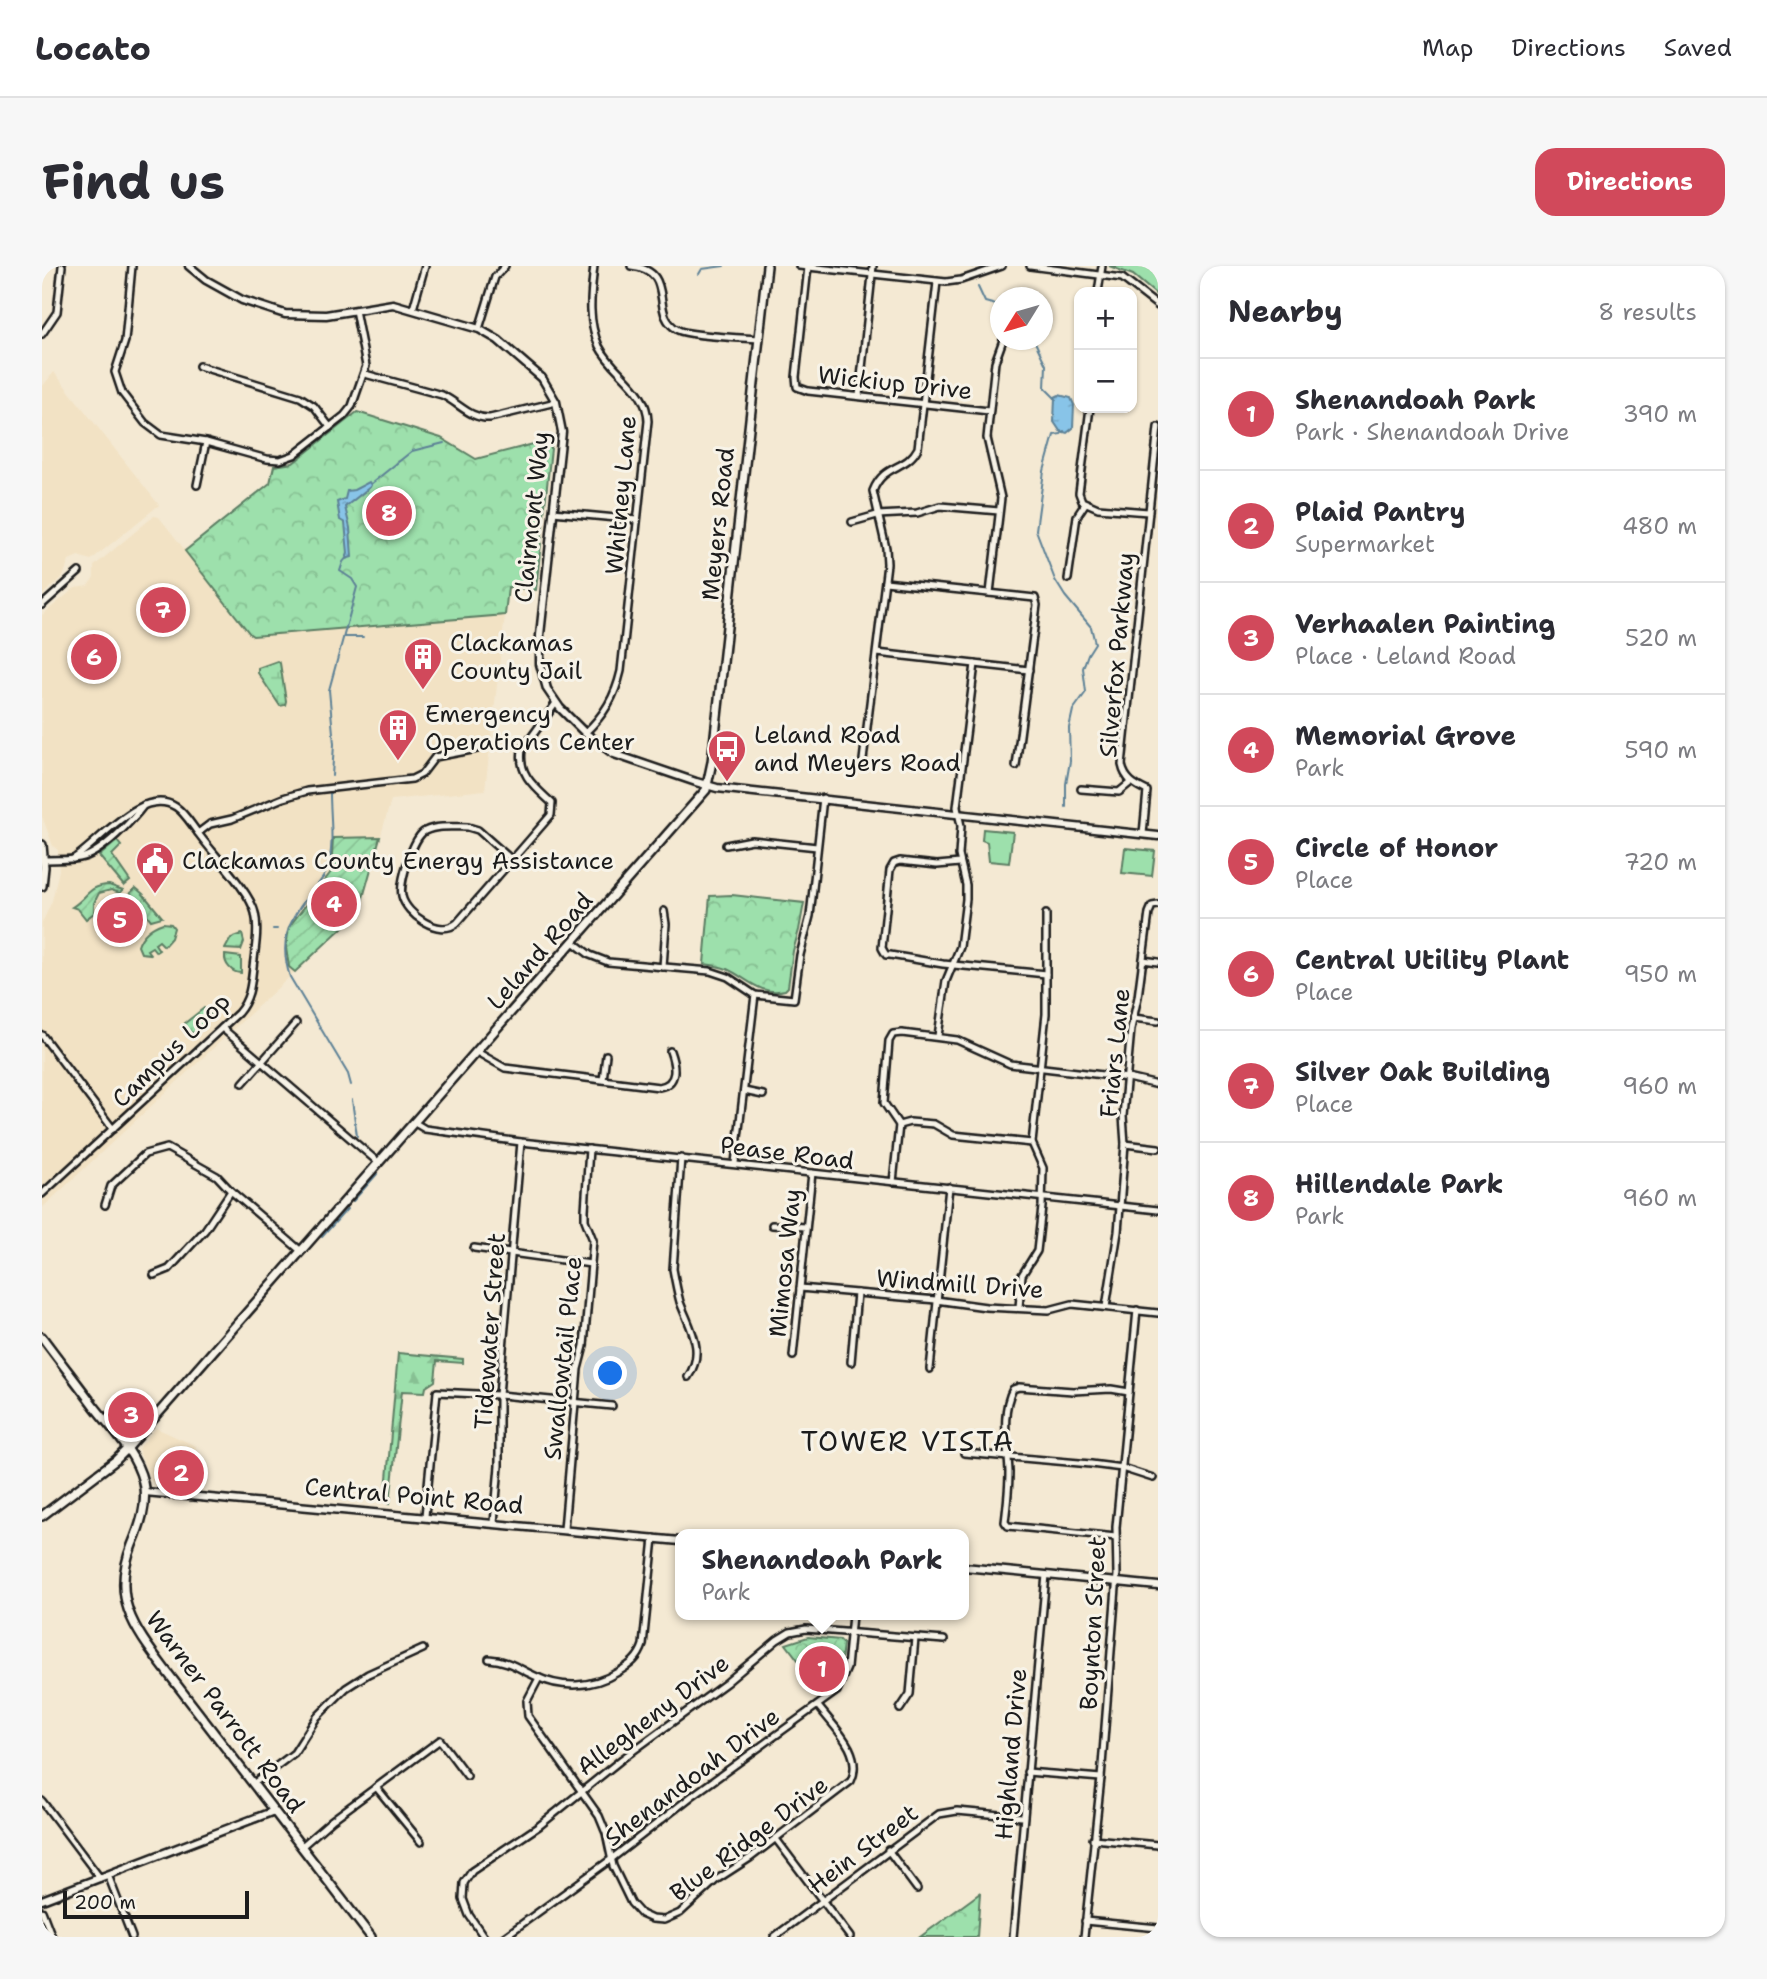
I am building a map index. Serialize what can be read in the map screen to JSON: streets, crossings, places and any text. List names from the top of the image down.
{
  "streets": {
    "main road": ["Meyers Road", "Leland Road", "Warner Parrott Road"],
    "street": [
      "Wickiup Drive",
      "Whitney Lane",
      "Clairmont Way",
      "Silverfox Parkway",
      "Campus Loop",
      "Friars Lane",
      "Pease Road",
      "Mimosa Way",
      "Windmill Drive",
      "Tidewater Street",
      "Swallowtail Place",
      "Central Point Road",
      "Boynton Street",
      "Allegheny Drive",
      "Highland Drive",
      "Shenandoah Drive",
      "Blue Ridge Drive",
      "Hein Street"
    ]
  },
  "crossings": [
    ["Whitney Lane", "Clairmont Way"],
    ["Clairmont Way", "Meyers Road"],
    ["Clairmont Way", "Leland Road"],
    ["Meyers Road", "Leland Road"],
    ["Leland Road", "Pease Road"],
    ["Leland Road", "Warner Parrott Road"],
    ["Friars Lane", "Pease Road"],
    ["Friars Lane", "Windmill Drive"],
    ["Pease Road", "Mimosa Way"],
    ["Pease Road", "Tidewater Street"],
    ["Pease Road", "Swallowtail Place"],
    ["Mimosa Way", "Windmill Drive"],
    ["Windmill Drive", "Boynton Street"],
    ["Tidewater Street", "Central Point Road"],
    ["Swallowtail Place", "Central Point Road"],
    ["Central Point Road", "Warner Parrott Road"],
    ["Allegheny Drive", "Shenandoah Drive"],
    ["Allegheny Drive", "Blue Ridge Drive"],
    ["Highland Drive", "Hein Street"],
    ["Shenandoah Drive", "Blue Ridge Drive"]
  ],
  "districts": ["TOWER VISTA"],
  "places": {
    "building": ["Clackamas County Jail", "Emergency Operations Center"],
    "bus stop": ["Leland Road and Meyers Road"],
    "public building": ["Clackamas County Energy Assistance"]
  },
  "scale_bar": "200 m",
  "north": "bottom left",
  "page": {
    "header": "Locato",
    "nav": ["Map", "Directions", "Saved"],
    "buttons": "Directions",
    "title": "Find us",
    "heading": ["Nearby", "8 results"],
    "map_buttons": ["+", "−"],
    "list": [
      {
        "mark": "1",
        "name": "Shenandoah Park",
        "note": "Park · Shenandoah Drive",
        "value": "390 m"
      },
      {
        "mark": "2",
        "name": "Plaid Pantry",
        "note": "Supermarket",
        "value": "480 m"
      },
      {
        "mark": "3",
        "name": "Verhaalen Painting",
        "note": "Place · Leland Road",
        "value": "520 m"
      },
      {
        "mark": "4",
        "name": "Memorial Grove",
        "note": "Park",
        "value": "590 m"
      },
      {
        "mark": "5",
        "name": "Circle of Honor",
        "note": "Place",
        "value": "720 m"
      },
      {
        "mark": "6",
        "name": "Central Utility Plant",
        "note": "Place",
        "value": "950 m"
      },
      {
        "mark": "7",
        "name": "Silver Oak Building",
        "note": "Place",
        "value": "960 m"
      },
      {
        "mark": "8",
        "name": "Hillendale Park",
        "note": "Park",
        "value": "960 m"
      }
    ],
    "pins": [
      "8",
      "7",
      "6",
      "4",
      "5",
      "3",
      "2",
      "1"
    ],
    "popup": ["Shenandoah Park", "Park"],
    "scale": "200 m"
  }
}
